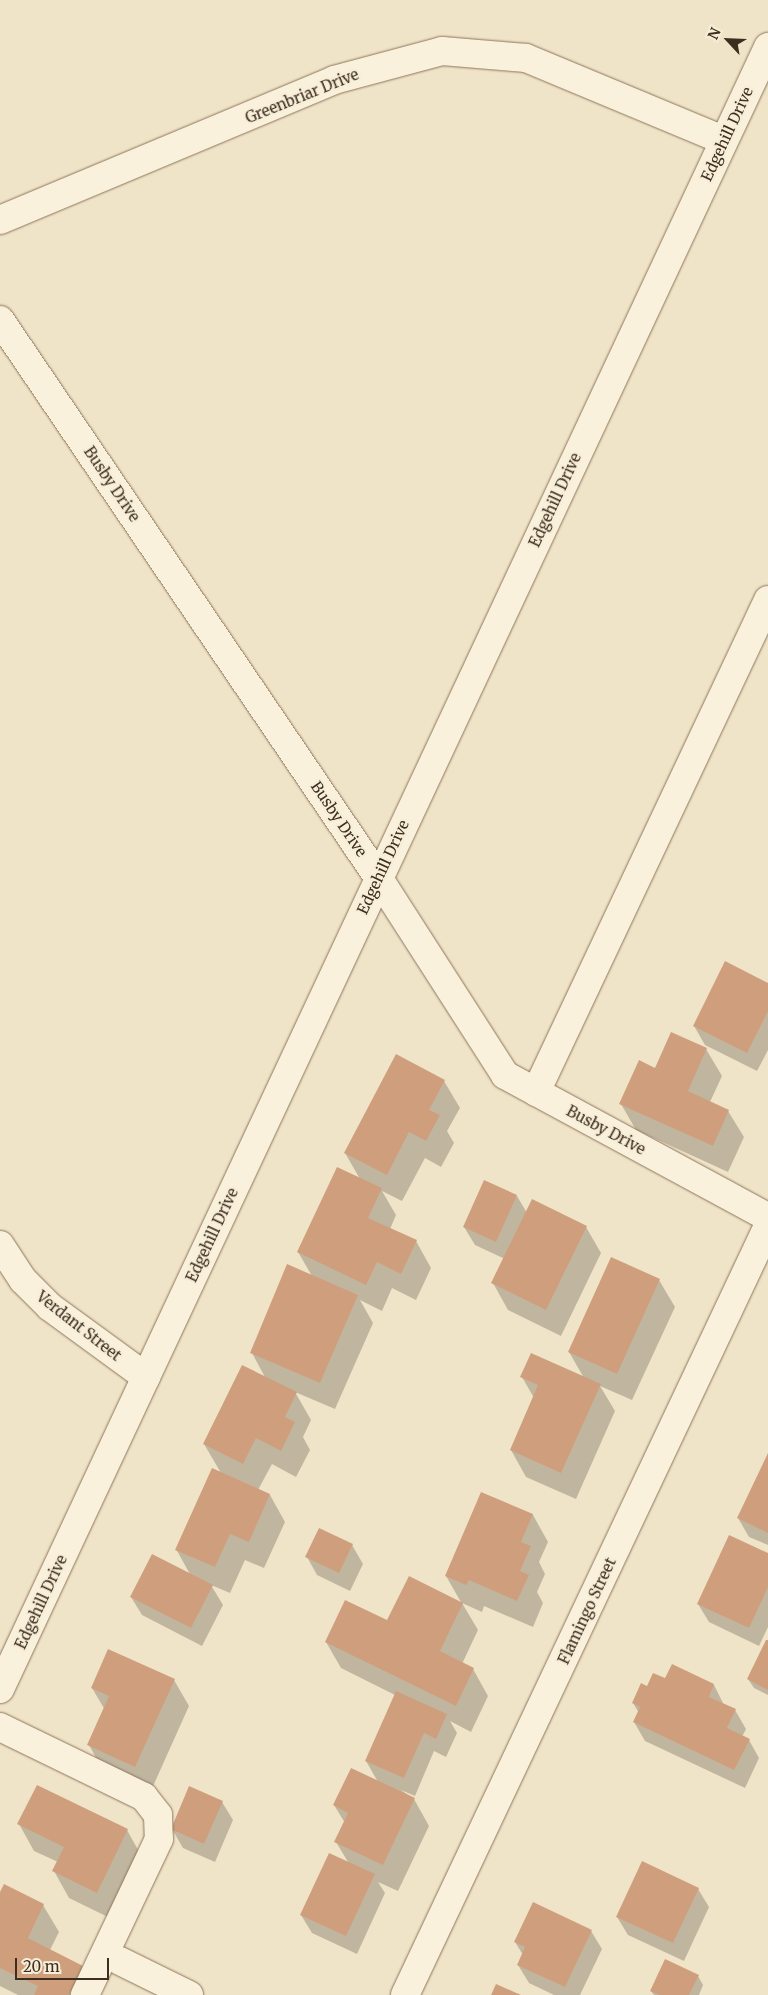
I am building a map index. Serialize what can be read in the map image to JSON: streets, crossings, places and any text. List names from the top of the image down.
{
  "streets": {
    "street": [
      "Greenbriar Drive",
      "Edgehill Drive",
      "Busby Drive",
      "Verdant Street",
      "Flamingo Street"
    ]
  },
  "crossings": [
    ["Greenbriar Drive", "Edgehill Drive"],
    ["Edgehill Drive", "Busby Drive"],
    ["Edgehill Drive", "Verdant Street"]
  ],
  "scale_bar": "20 m",
  "north": "top left"
}
